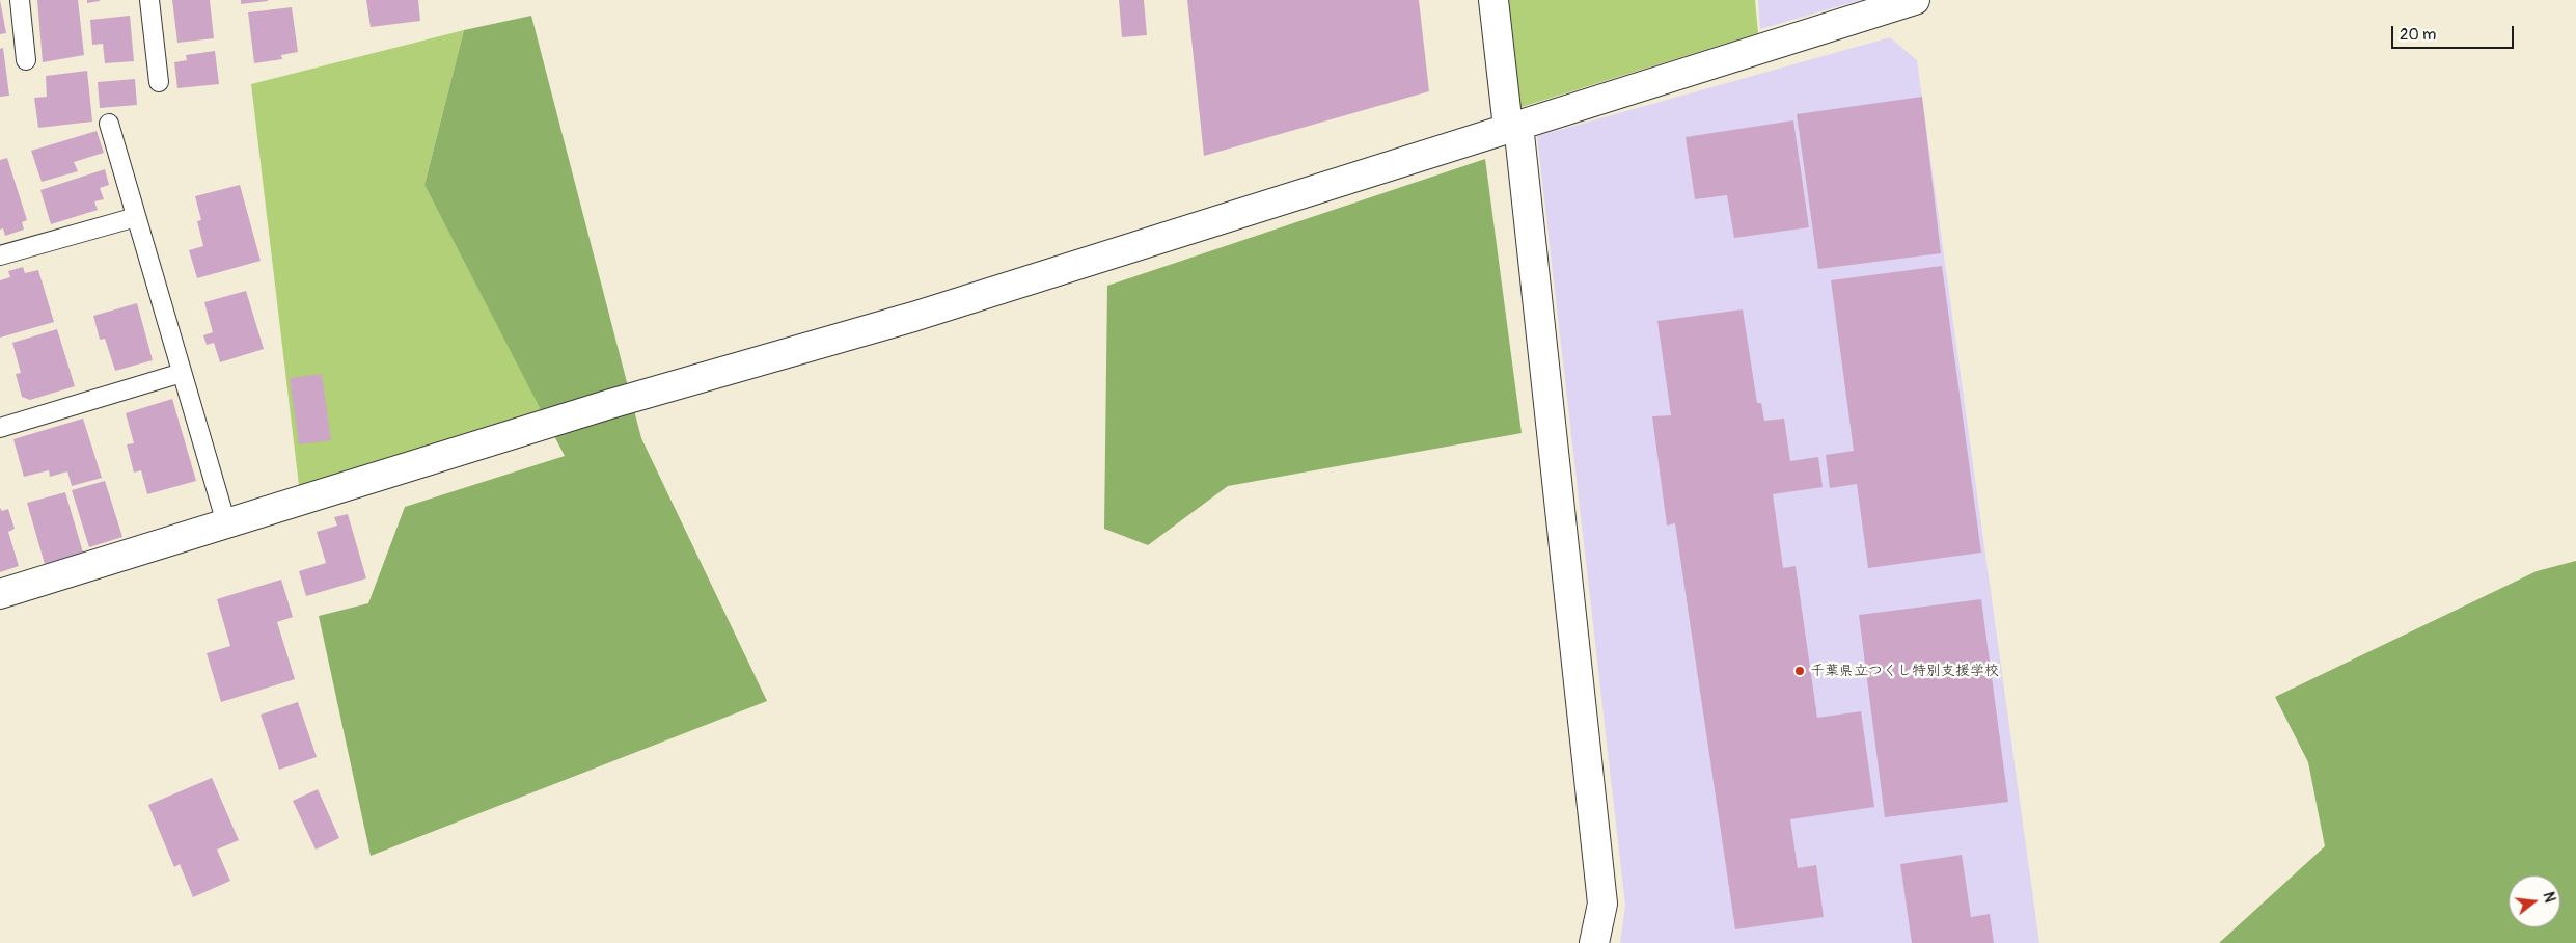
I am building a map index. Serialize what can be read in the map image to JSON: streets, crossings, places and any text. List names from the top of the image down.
{
  "places": ["千葉県立つくし特別支援学校"],
  "scale_bar": "20 m",
  "north": "right"
}
